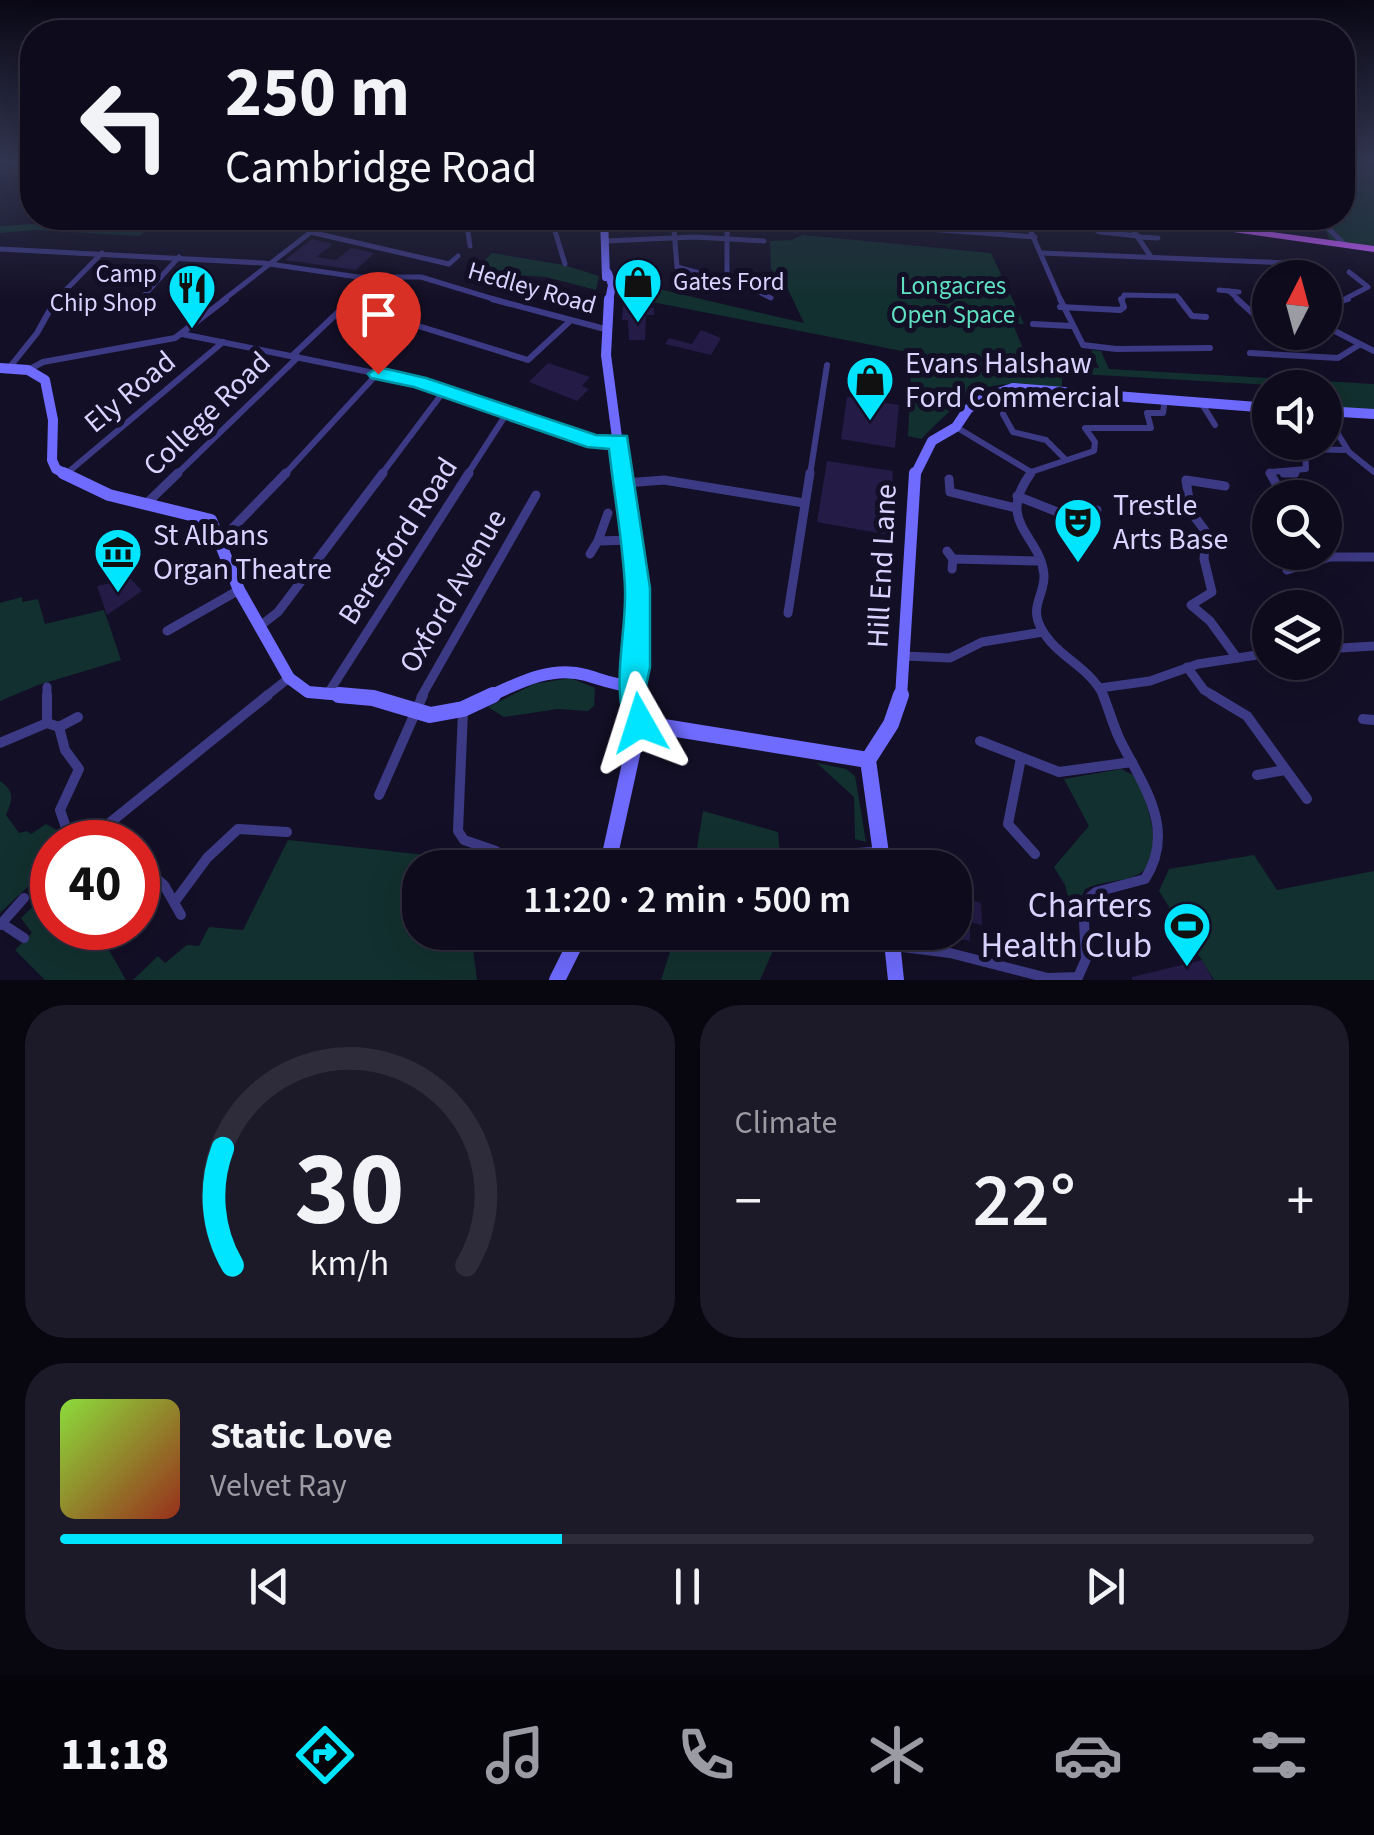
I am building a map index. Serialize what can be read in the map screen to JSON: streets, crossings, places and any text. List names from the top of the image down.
{
  "streets": {
    "street": [
      "Hedley Road",
      "Ely Road",
      "College Road",
      "Beresford Road",
      "Hill End Lane",
      "Oxford Avenue"
    ]
  },
  "crossings": [
    ["Hedley Road", "College Road"]
  ],
  "parks": ["Longacres Open Space"],
  "places": {
    "shop": ["Gates Ford", "Evans Halshaw Ford Commercial"],
    "restaurant": ["Camp Chip Shop"],
    "theatre": ["Trestle Arts Base"],
    "museum": ["St Albans Organ Theatre"],
    "sports": ["Charters Health Club"]
  },
  "north": "top",
  "page": {
    "turn": ["250 m", "Cambridge Road"],
    "limit": "40",
    "trip": "11:20 · 2 min · 500 m",
    "tile": "Climate",
    "heat": ["−", "22°", "+"],
    "song": ["Static Love", "Velvet Ray"],
    "tabs": "11:18",
    "gauge": ["30", "km/h"]
  }
}
